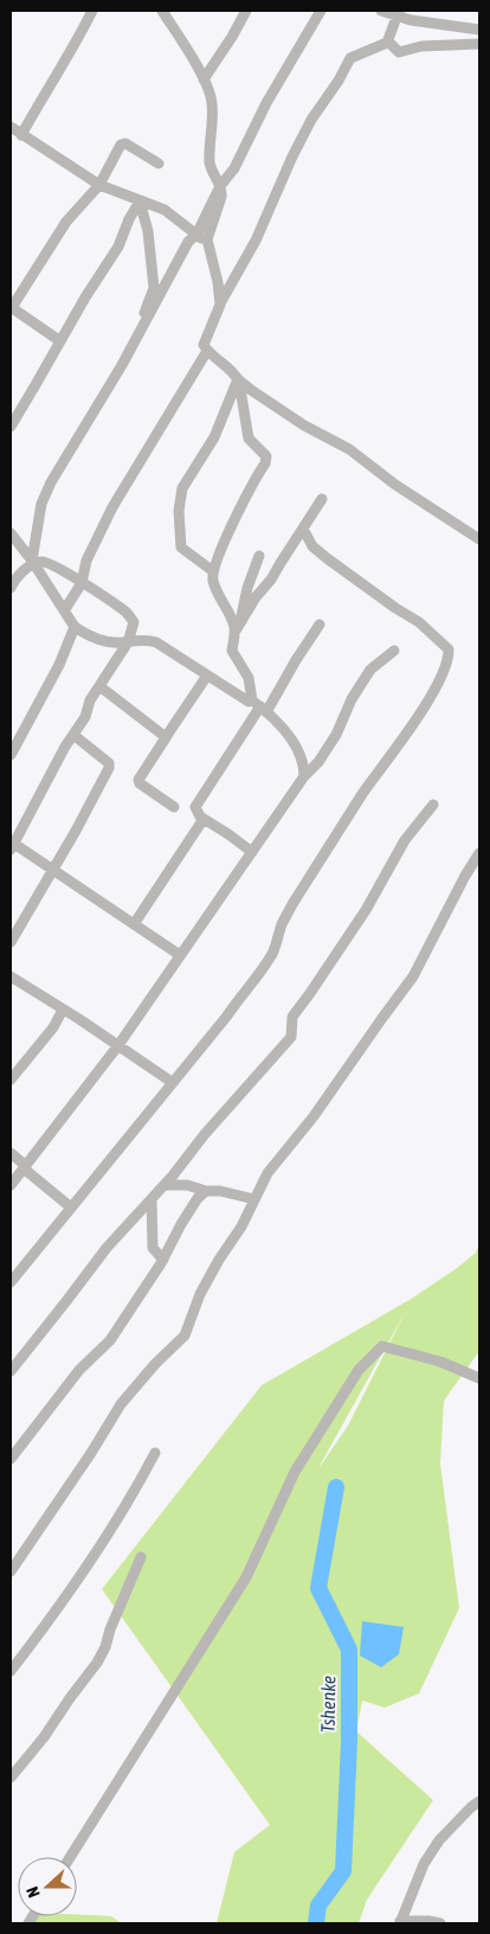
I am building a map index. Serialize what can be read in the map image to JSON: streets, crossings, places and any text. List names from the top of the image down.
{
  "water": ["Tshenke"],
  "north": "left"
}
